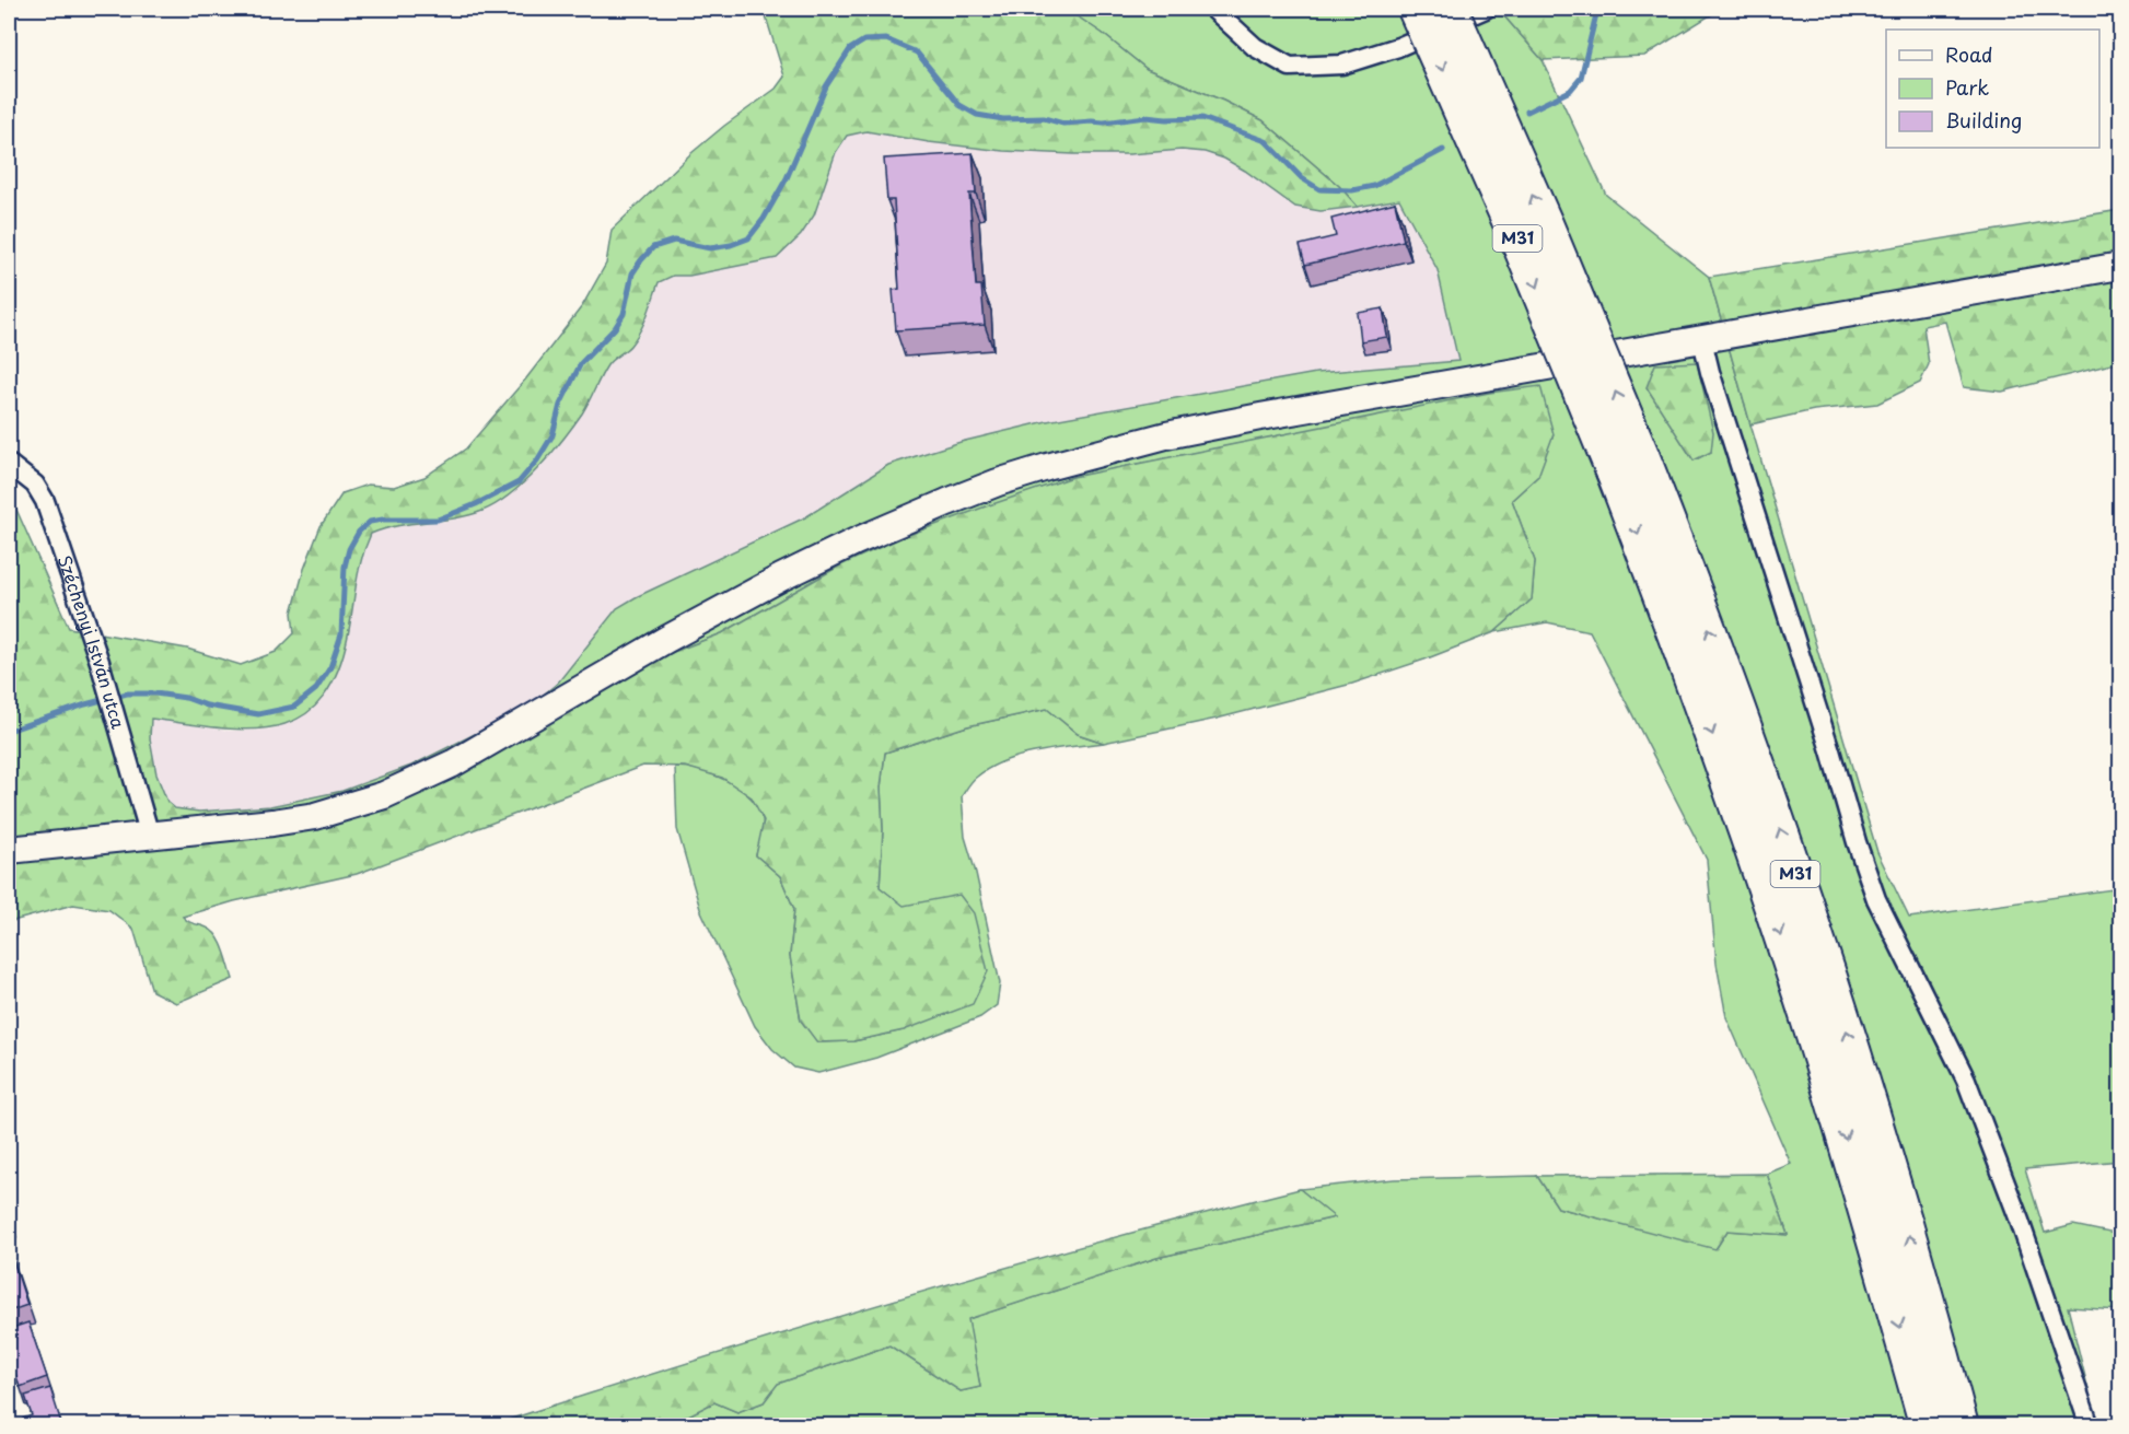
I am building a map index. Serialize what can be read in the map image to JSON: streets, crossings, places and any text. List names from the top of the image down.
{
  "streets": {
    "highway": ["M31"],
    "street": ["Széchenyi István utca"]
  },
  "legend": ["Road", "Park", "Building"]
}
